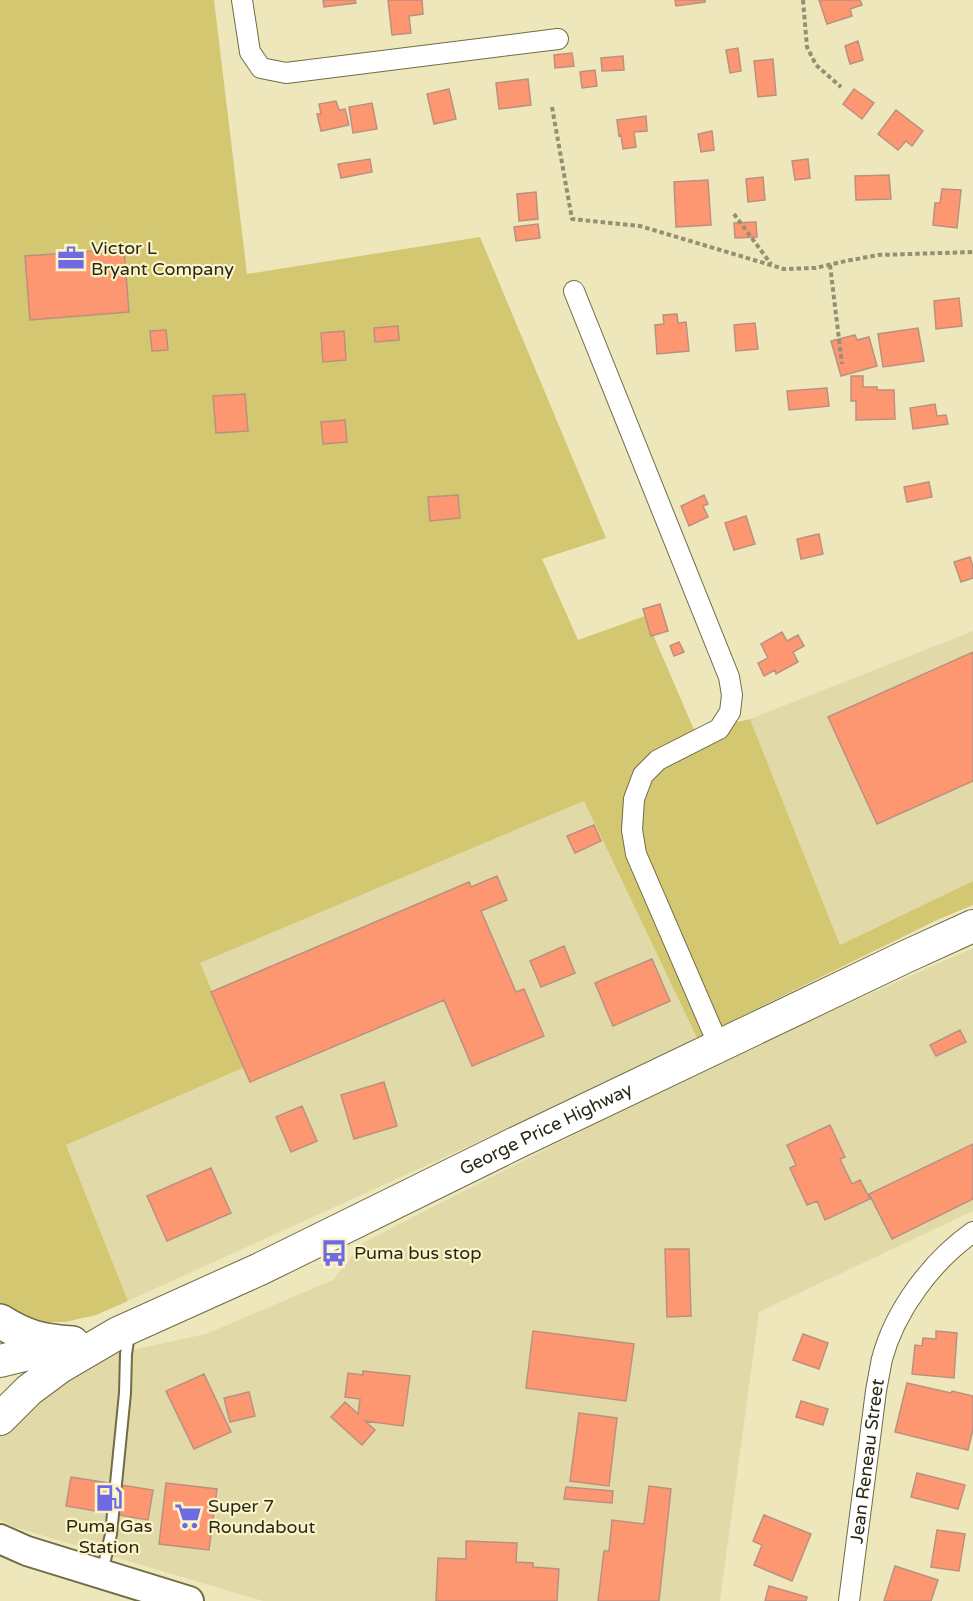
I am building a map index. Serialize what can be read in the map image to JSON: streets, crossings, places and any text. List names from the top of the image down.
{
  "streets": {
    "main road": ["George Price Highway"],
    "street": ["Jean Reneau Street"]
  },
  "places": {
    "office": ["Victor L Bryant Company"],
    "bus stop": ["Puma bus stop"],
    "fuel station": ["Puma Gas Station"],
    "supermarket": ["Super 7 Roundabout"]
  }
}
